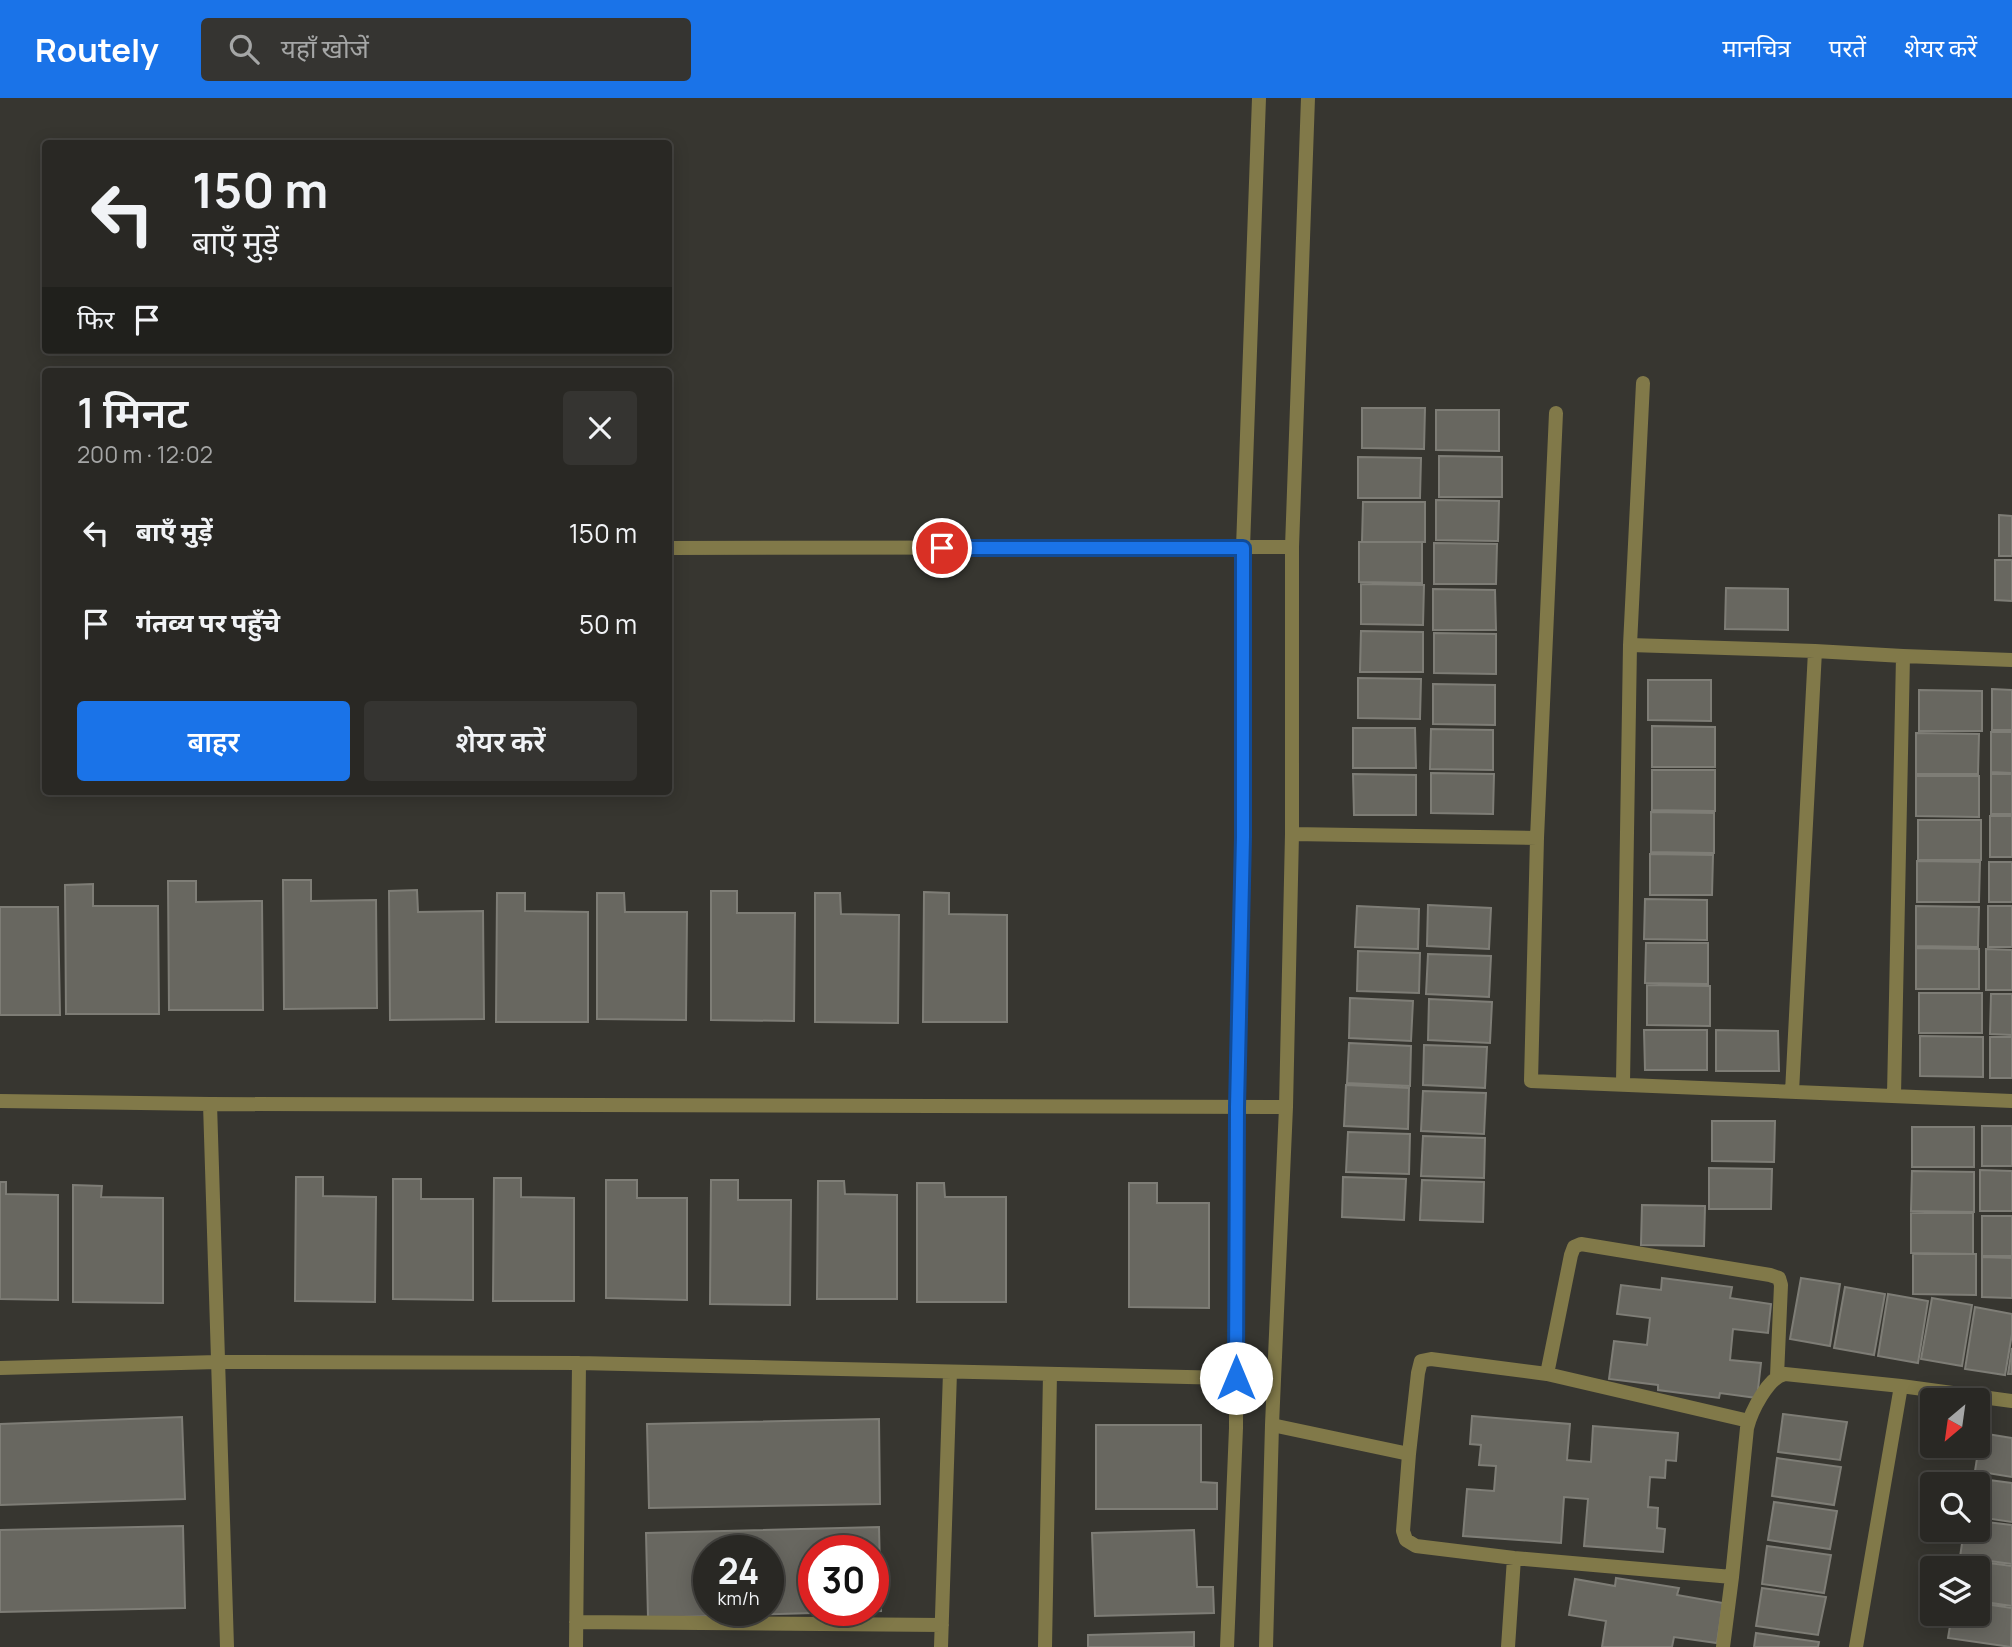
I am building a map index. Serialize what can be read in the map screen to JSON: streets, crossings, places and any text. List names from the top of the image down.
{
  "north": "bottom left",
  "page": {
    "header": "Routely",
    "search": "यहाँ खोजें",
    "nav": ["मानचित्र", "परतें", "शेयर करें"],
    "turn": ["150 m", "बाएँ मुड़ें"],
    "then": "फिर",
    "heading": ["1 मिनट", "200 m · 12:02"],
    "list": [
      {
        "name": "बाएँ मुड़ें",
        "value": "150 m"
      },
      {
        "name": "गंतव्य पर पहुँचे",
        "value": "50 m"
      }
    ],
    "buttons": ["बाहर", "शेयर करें"],
    "speed": "24 km/h",
    "limit": "30"
  }
}
